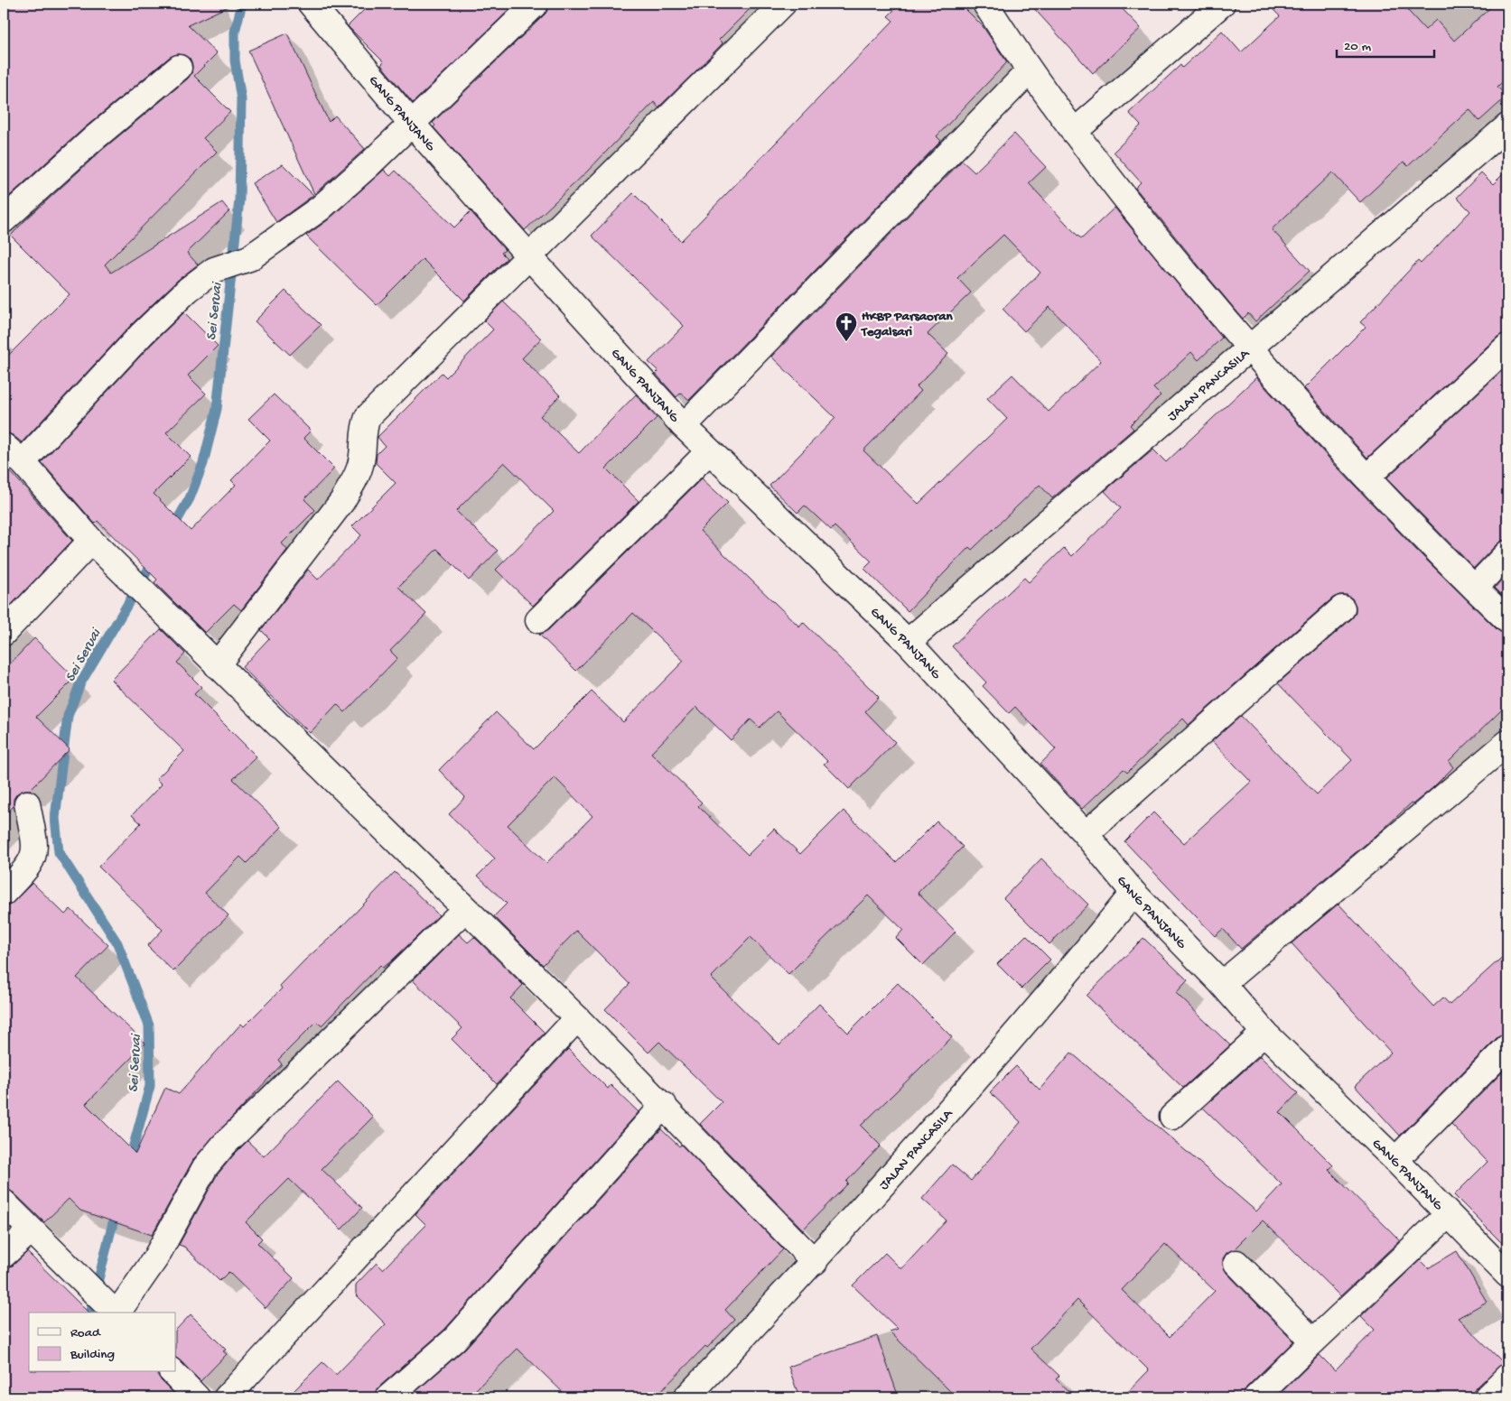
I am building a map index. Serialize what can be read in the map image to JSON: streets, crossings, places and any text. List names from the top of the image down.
{
  "streets": {
    "street": ["GANG PANJANG", "JALAN PANCASILA"]
  },
  "crossings": [
    ["GANG PANJANG", "JALAN PANCASILA"]
  ],
  "water": ["Sei Seruai"],
  "places": {
    "church": ["HKBP Parsaoran Tegalsari"]
  },
  "legend": ["Road", "Building"],
  "scale_bar": "20 m"
}
